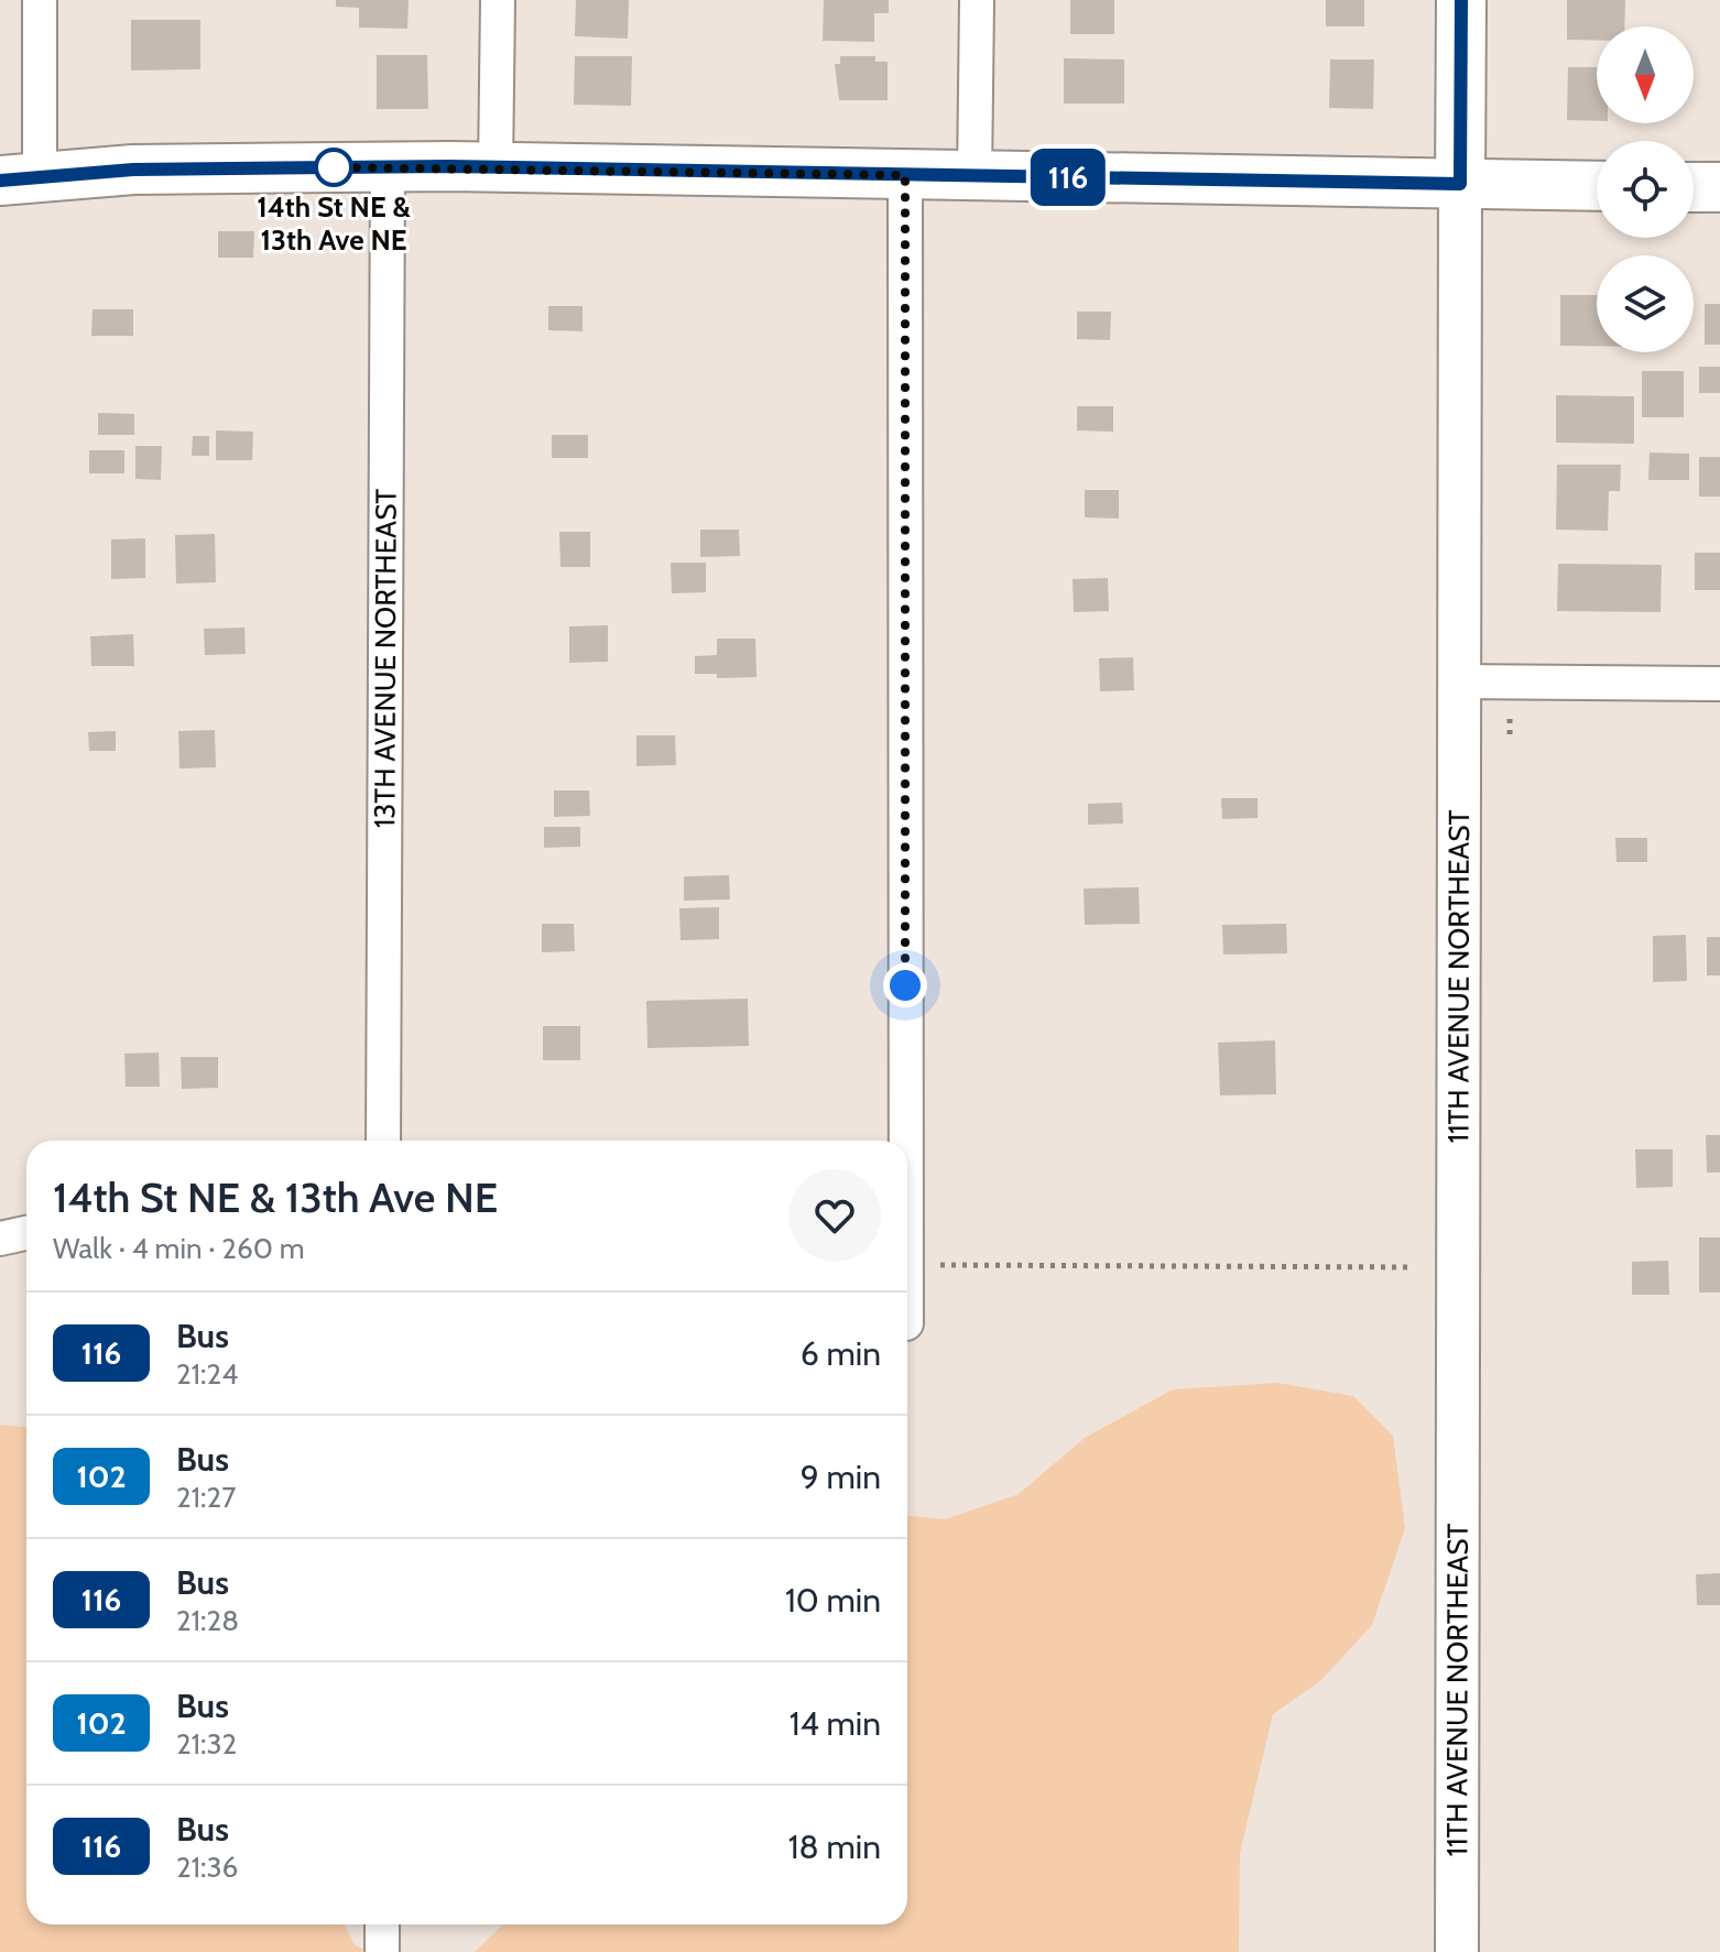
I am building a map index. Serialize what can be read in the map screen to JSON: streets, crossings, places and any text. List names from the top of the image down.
{
  "streets": {
    "main road": ["11TH AVENUE NORTHEAST"],
    "street": ["13TH AVENUE NORTHEAST"]
  },
  "places": ["14th St NE & 13th Ave NE"],
  "lines": ["bus line 116"],
  "north": "bottom",
  "page": {
    "on_map": "116",
    "heading": ["14th St NE & 13th Ave NE", "Walk · 4 min · 260 m"],
    "list": [
      {
        "mark": "116",
        "name": "Bus",
        "note": "21:24",
        "value": "6 min"
      },
      {
        "mark": "102",
        "name": "Bus",
        "note": "21:27",
        "value": "9 min"
      },
      {
        "mark": "116",
        "name": "Bus",
        "note": "21:28",
        "value": "10 min"
      },
      {
        "mark": "102",
        "name": "Bus",
        "note": "21:32",
        "value": "14 min"
      },
      {
        "mark": "116",
        "name": "Bus",
        "note": "21:36",
        "value": "18 min"
      }
    ]
  }
}
